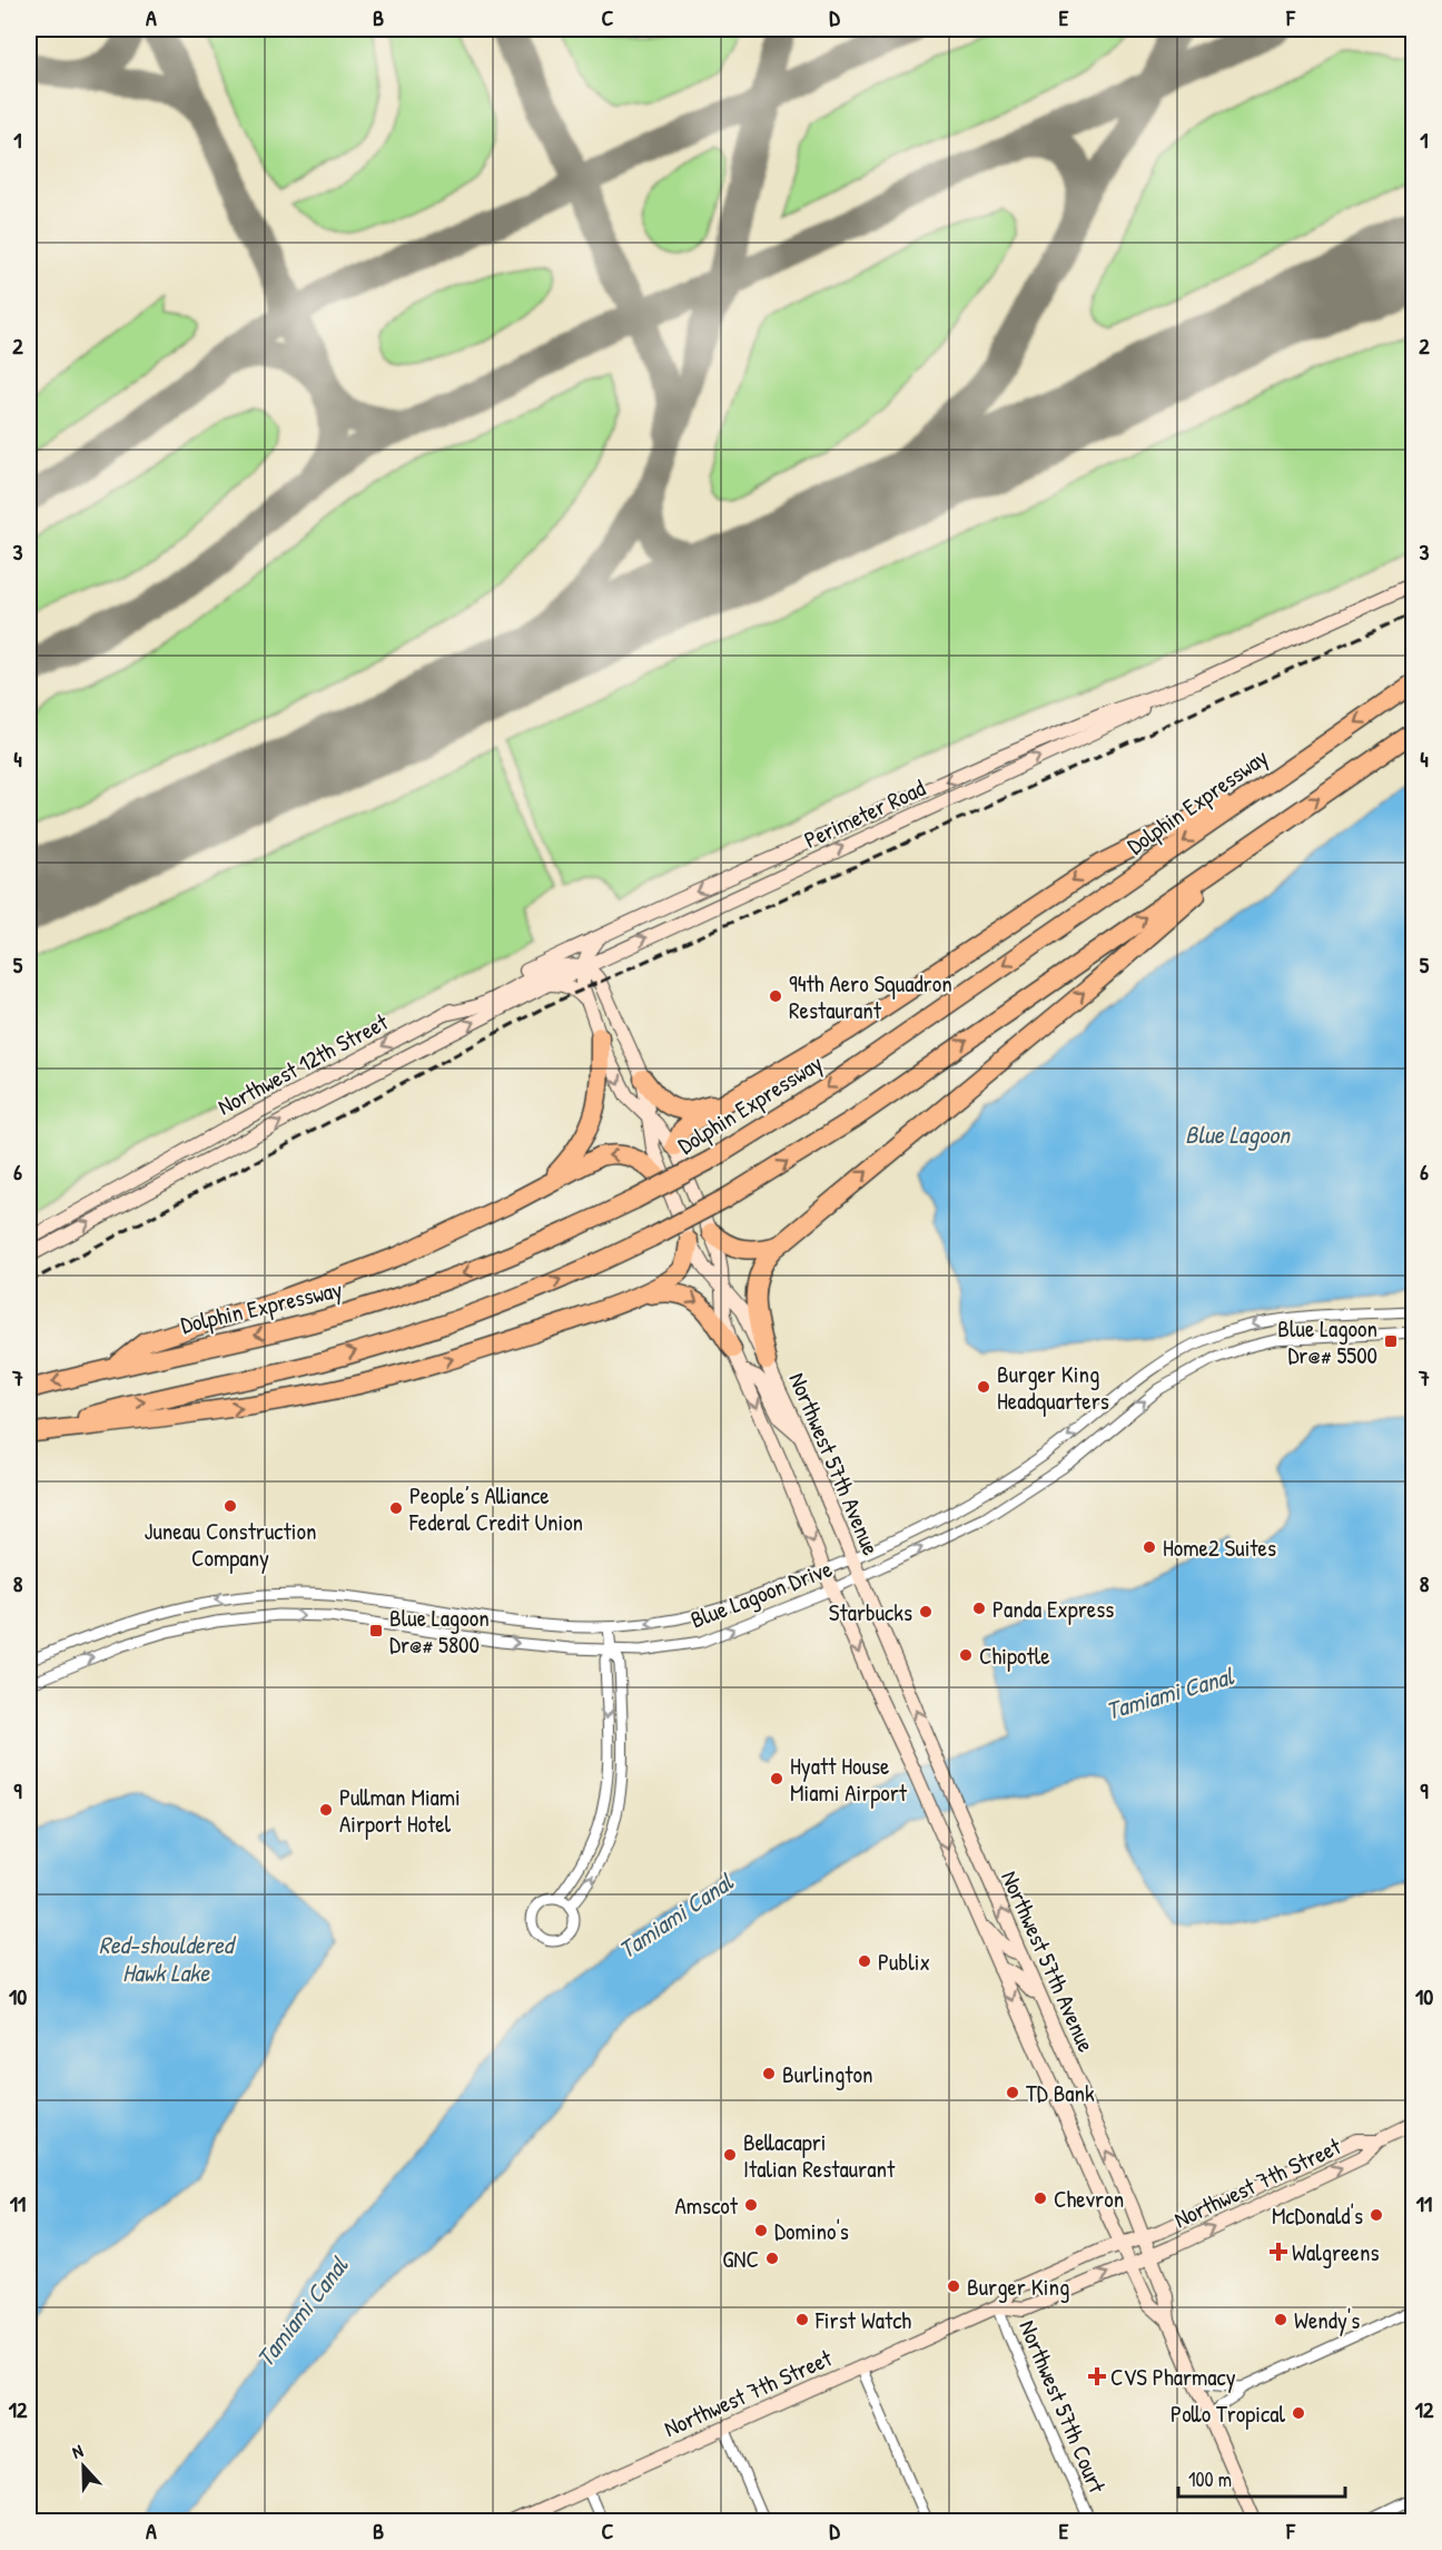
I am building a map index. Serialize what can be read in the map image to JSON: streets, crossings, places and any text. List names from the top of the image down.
{
  "streets": {
    "highway": ["Dolphin Expressway"],
    "main road": [
      "Perimeter Road",
      "Northwest 12th Street",
      "Northwest 57th Avenue",
      "Northwest 7th Street"
    ],
    "street": ["Blue Lagoon Drive", "Northwest 57th Court"]
  },
  "crossings": [
    ["Perimeter Road", "Northwest 12th Street"],
    ["Perimeter Road", "Northwest 57th Avenue"],
    ["Northwest 12th Street", "Northwest 57th Avenue"],
    ["Northwest 57th Avenue", "Blue Lagoon Drive"],
    ["Northwest 57th Avenue", "Northwest 7th Street"],
    ["Northwest 7th Street", "Northwest 57th Court"]
  ],
  "water": ["Blue Lagoon", "Tamiami Canal", "Red-shouldered Hawk Lake"],
  "places": {
    "other": [
      "94th Aero Squadron Restaurant",
      "Burger King Headquarters",
      "Juneau Construction Company",
      "People’s Alliance Federal Credit Union",
      "Home2 Suites",
      "Panda Express",
      "Starbucks",
      "Chipotle",
      "Hyatt House Miami Airport",
      "Pullman Miami Airport Hotel",
      "Publix",
      "Burlington",
      "TD Bank",
      "Bellacapri Italian Restaurant",
      "Chevron",
      "Amscot",
      "McDonald's",
      "Domino's",
      "GNC",
      "Burger King",
      "First Watch",
      "Wendy's",
      "Pollo Tropical"
    ],
    "transit": ["Blue Lagoon Dr@# 5500", "Blue Lagoon Dr@# 5800"],
    "health": ["Walgreens", "CVS Pharmacy"]
  },
  "scale_bar": "100 m",
  "north": "top",
  "grid": {
    "columns": [
      "A",
      "B",
      "C",
      "D",
      "E",
      "F"
    ],
    "rows": [
      "1",
      "2",
      "3",
      "4",
      "5",
      "6",
      "7",
      "8",
      "9",
      "10",
      "11",
      "12"
    ]
  }
}
